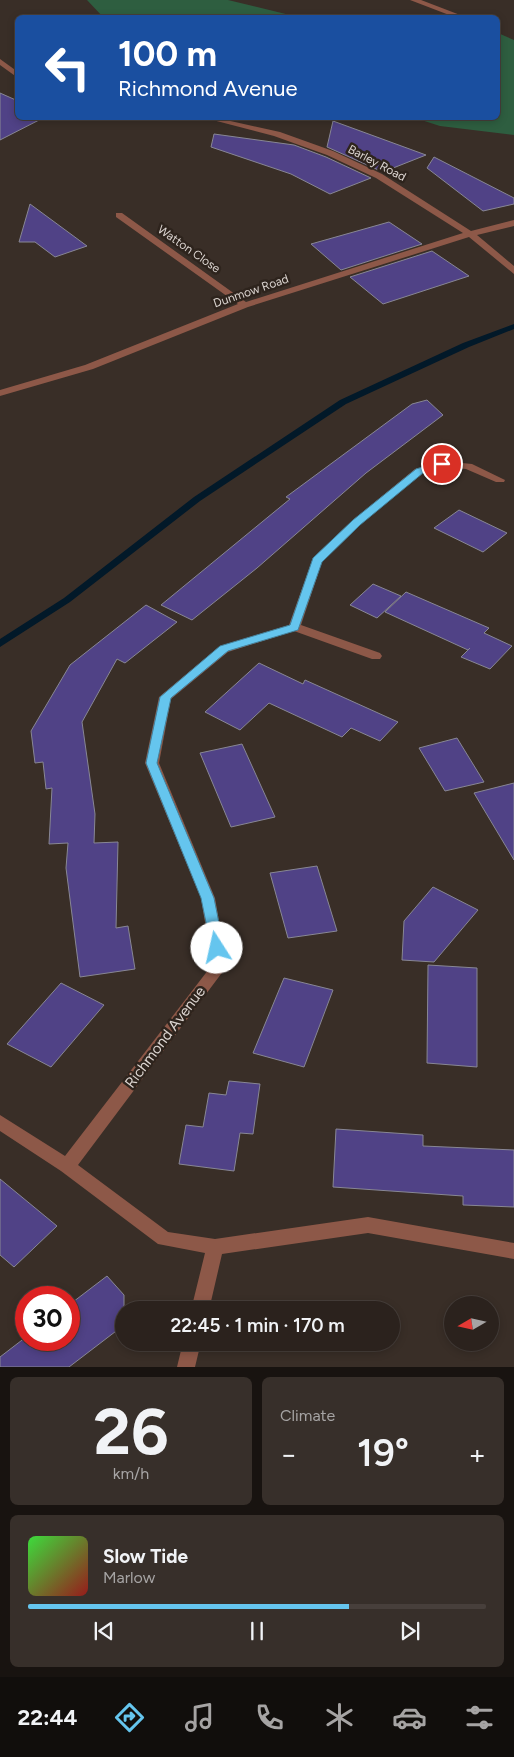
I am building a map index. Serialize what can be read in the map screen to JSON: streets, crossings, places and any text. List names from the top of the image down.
{
  "streets": {
    "street": [
      "Barley Road",
      "Watton Close",
      "Dunmow Road",
      "Richmond Avenue"
    ]
  },
  "crossings": [
    ["Barley Road", "Dunmow Road"],
    ["Watton Close", "Dunmow Road"]
  ],
  "north": "left",
  "page": {
    "turn": ["100 m", "Richmond Avenue"],
    "limit": "30",
    "trip": "22:45 · 1 min · 170 m",
    "tile": [
      ["26", "km/h"],
      "Climate"
    ],
    "heat": ["−", "19°", "+"],
    "song": ["Slow Tide", "Marlow"],
    "tabs": "22:44"
  }
}
